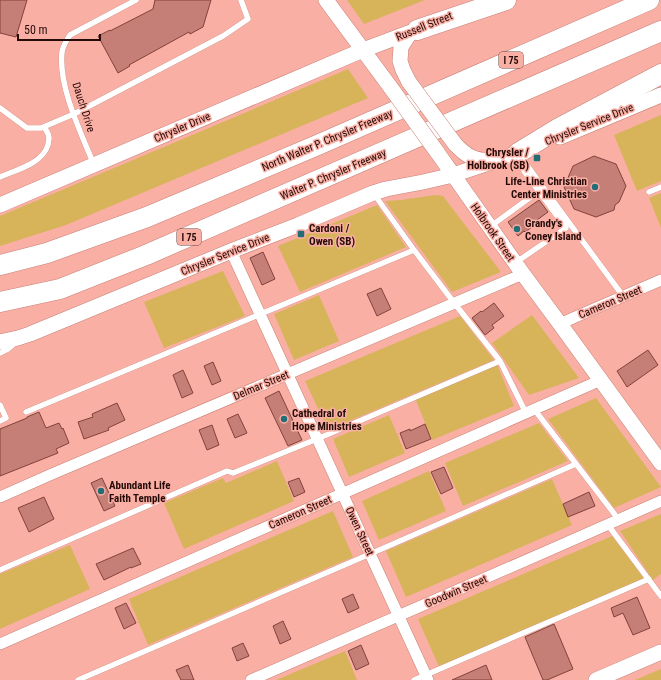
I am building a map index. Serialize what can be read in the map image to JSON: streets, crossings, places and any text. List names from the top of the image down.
{
  "streets": {
    "highway": ["I 75", "North Walter P. Chrysler Freeway", "Walter P. Chrysler Freeway"],
    "street": [
      "Russell Street",
      "Chrysler Service Drive",
      "Chrysler Drive",
      "Holbrook Street",
      "Cameron Street",
      "Delmar Street",
      "Owen Street",
      "Goodwin Street"
    ],
    "lane": ["Dauch Drive"]
  },
  "crossings": [
    ["Russell Street", "Chrysler Drive"],
    ["Russell Street", "Holbrook Street"],
    ["Dauch Drive", "Chrysler Drive"],
    ["Chrysler Service Drive", "Holbrook Street"],
    ["Chrysler Service Drive", "Owen Street"],
    ["Chrysler Drive", "Holbrook Street"],
    ["Holbrook Street", "Cameron Street"],
    ["Holbrook Street", "Delmar Street"],
    ["Cameron Street", "Owen Street"],
    ["Delmar Street", "Owen Street"],
    ["Owen Street", "Goodwin Street"]
  ],
  "places": {
    "transit": ["Chrysler / Holbrook (SB)", "Cardoni / Owen (SB)"],
    "other": [
      "Life-Line Christian Center Ministries",
      "Grandy's Coney Island",
      "Cathedral of Hope Ministries",
      "Abundant Life Faith Temple"
    ]
  },
  "scale_bar": "50 m"
}
